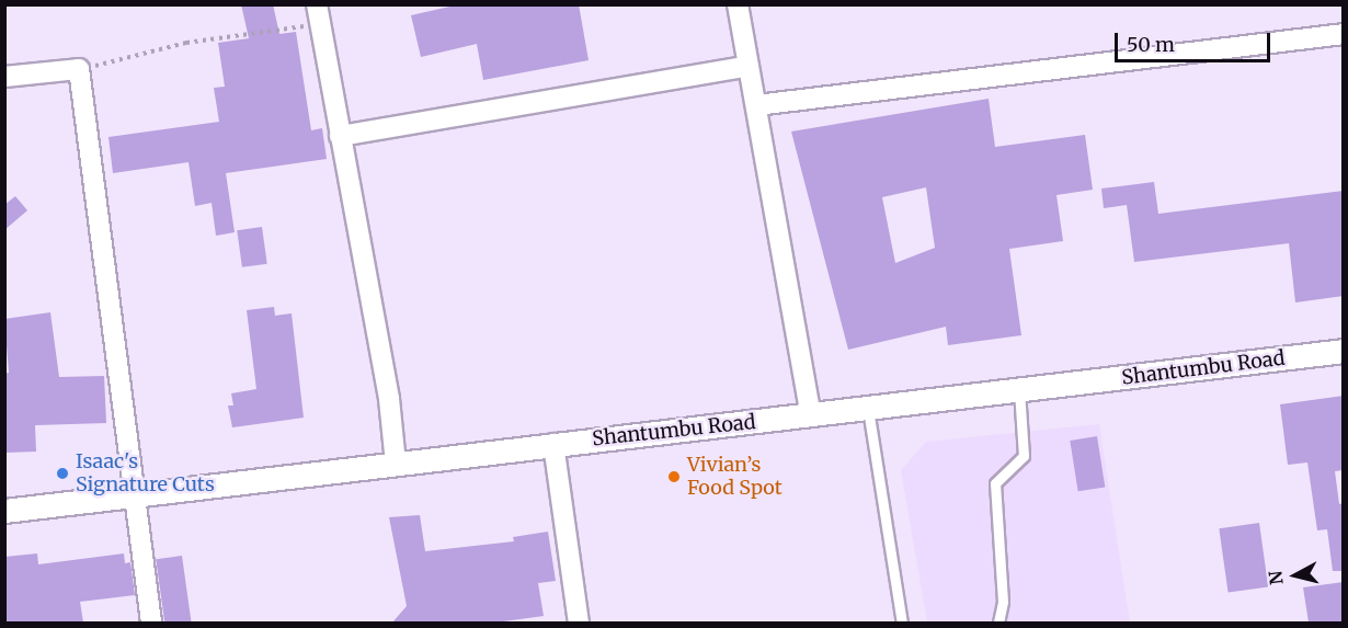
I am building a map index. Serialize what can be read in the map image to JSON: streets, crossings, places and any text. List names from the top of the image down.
{
  "streets": {
    "street": ["Shantumbu Road"]
  },
  "places": ["Isaac's Signature Cuts", "Vivian’s Food Spot"],
  "scale_bar": "50 m",
  "north": "left"
}
